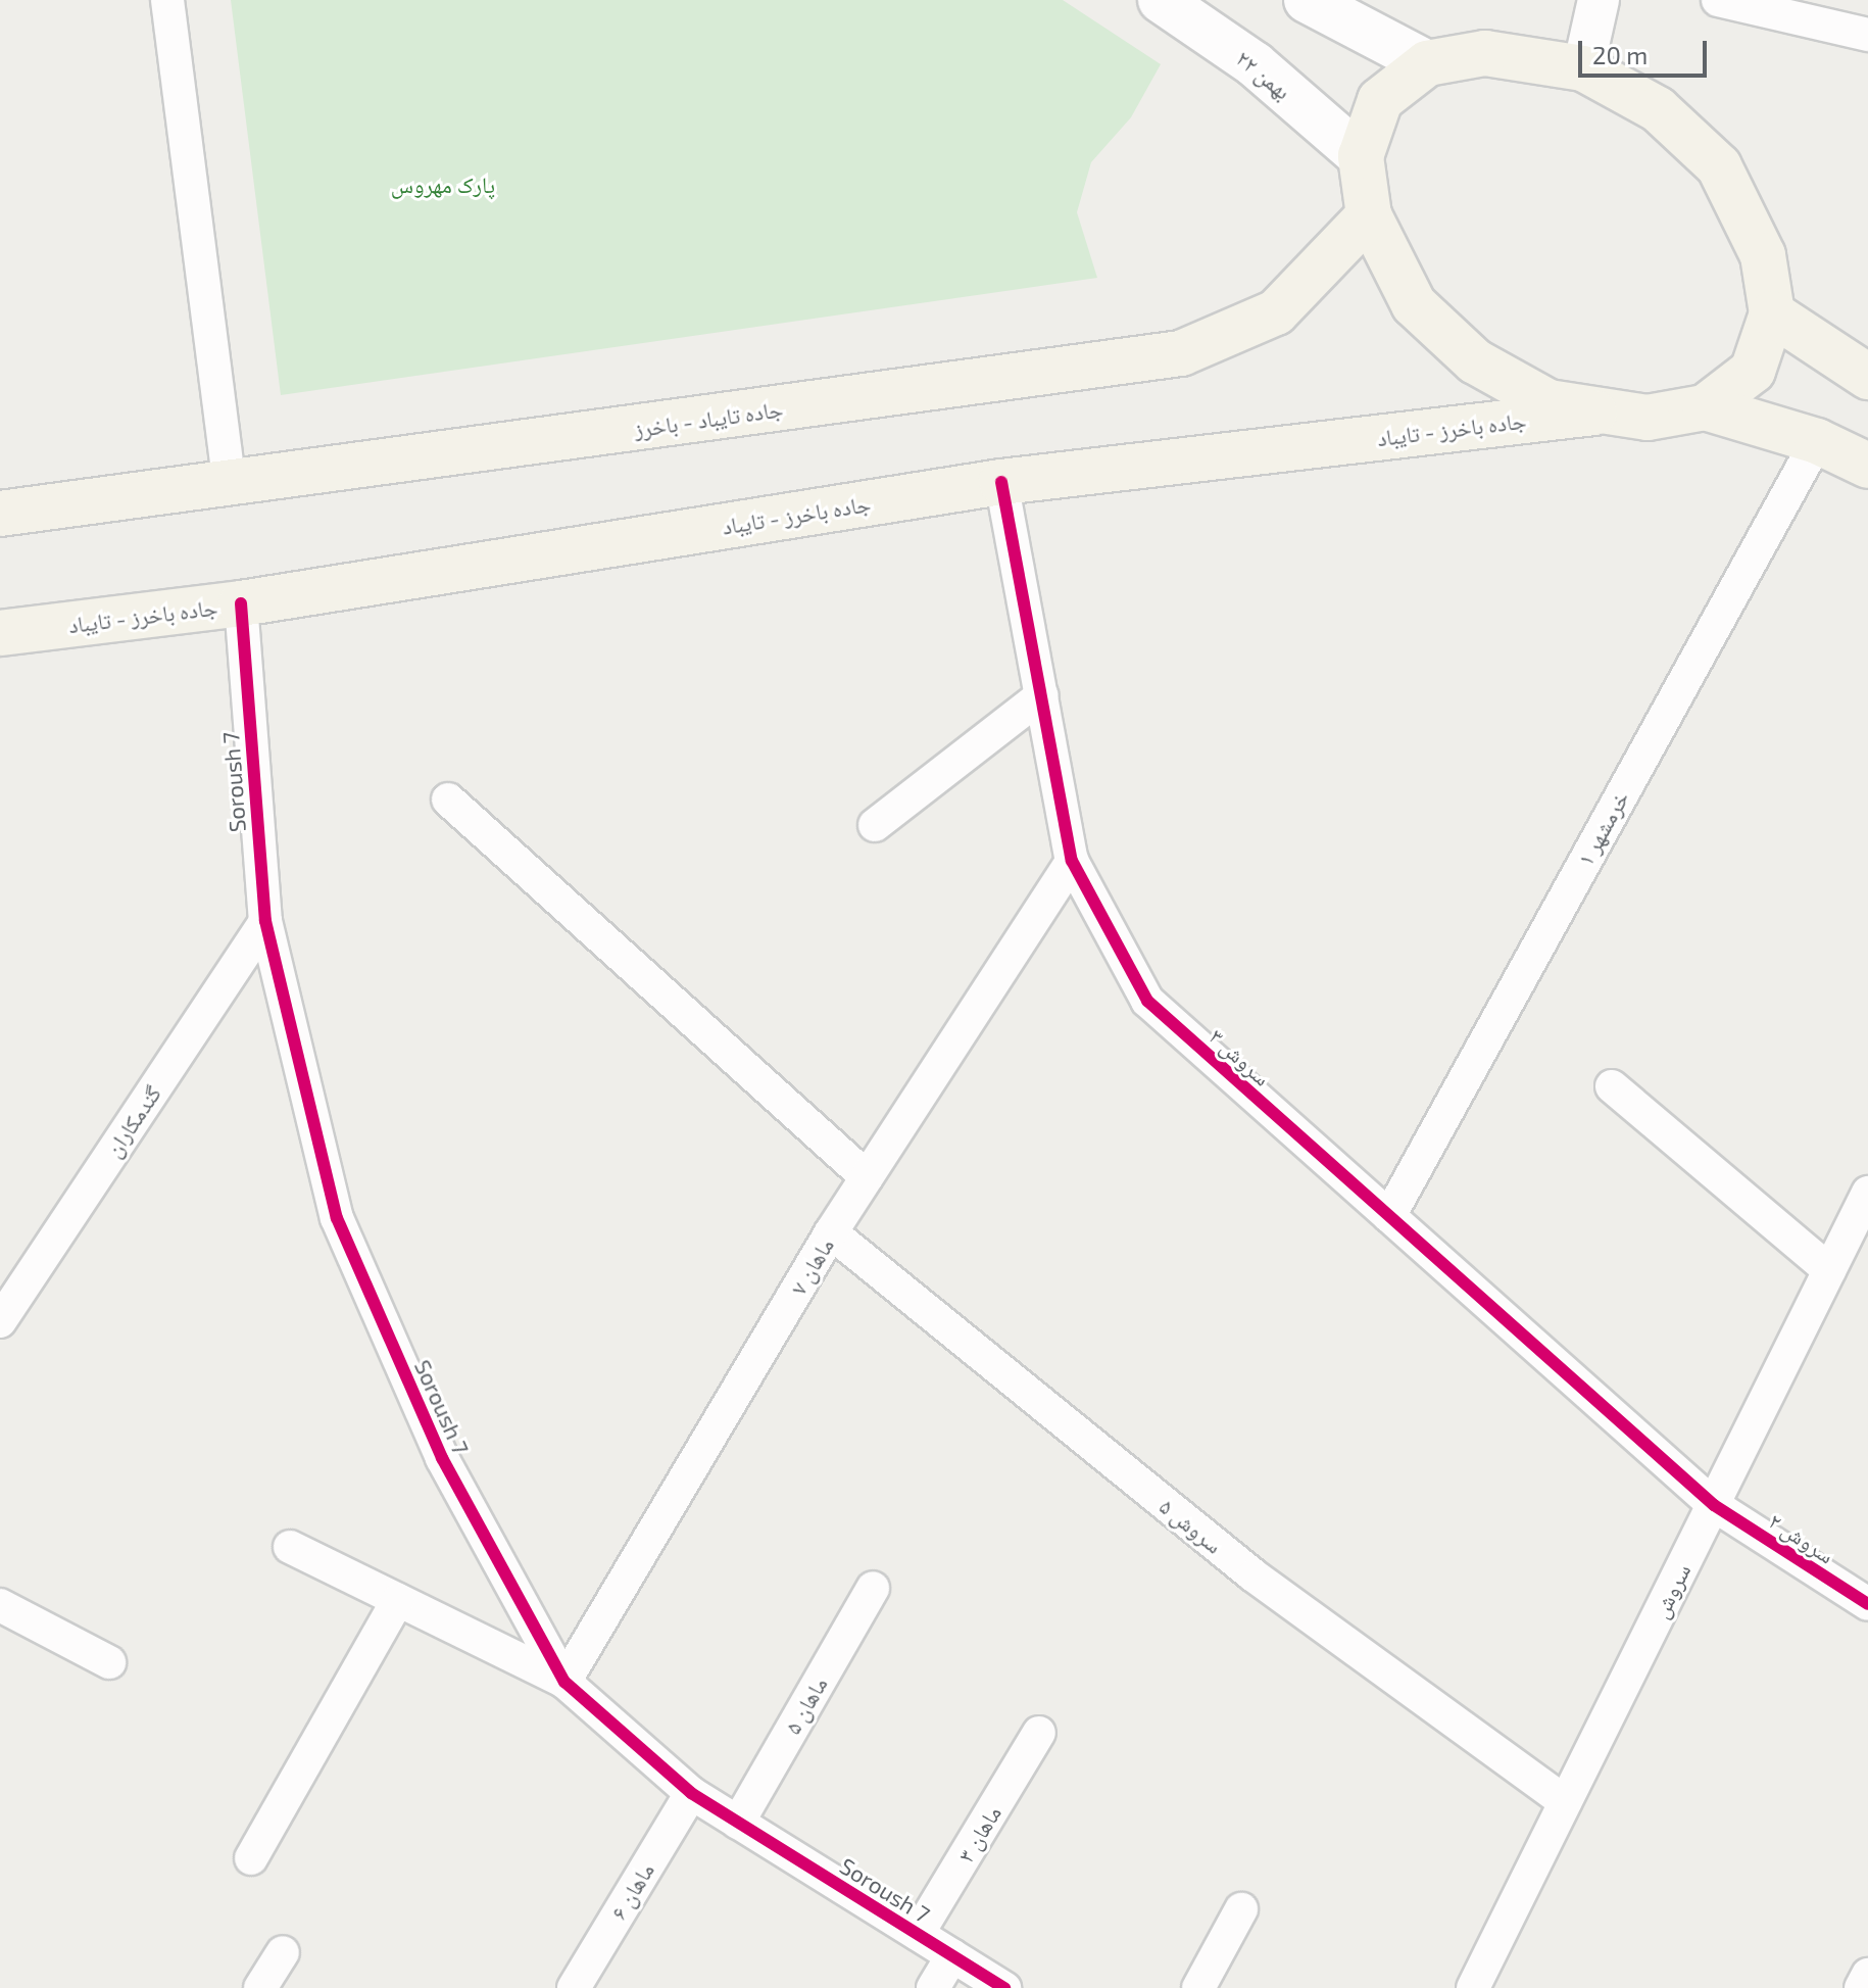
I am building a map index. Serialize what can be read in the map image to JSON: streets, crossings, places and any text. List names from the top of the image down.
{
  "streets": {
    "main road": ["۲۲ بهمن", "جاده تایباد - باخرز", "جاده باخرز - تایباد"],
    "street": [
      "Soroush 7",
      "خرمشهر ۱",
      "سروش ۳",
      "گندمکاران",
      "ماهان ۷",
      "سروش ۵",
      "سروش ۲",
      "سروش",
      "ماهان ۵",
      "ماهان ۳",
      "ماهان ۶"
    ]
  },
  "crossings": [
    ["جاده باخرز - تایباد", "Soroush 7"],
    ["جاده باخرز - تایباد", "سروش ۳"],
    ["Soroush 7", "گندمکاران"],
    ["Soroush 7", "ماهان ۷"],
    ["Soroush 7", "ماهان ۵"],
    ["Soroush 7", "ماهان ۳"],
    ["Soroush 7", "ماهان ۶"],
    ["خرمشهر ۱", "سروش ۳"],
    ["سروش ۳", "ماهان ۷"],
    ["سروش ۳", "سروش ۲"],
    ["سروش ۳", "سروش"],
    ["ماهان ۷", "سروش ۵"],
    ["سروش ۵", "سروش"],
    ["سروش ۲", "سروش"]
  ],
  "parks": ["پارک مهروس"],
  "scale_bar": "20 m"
}
